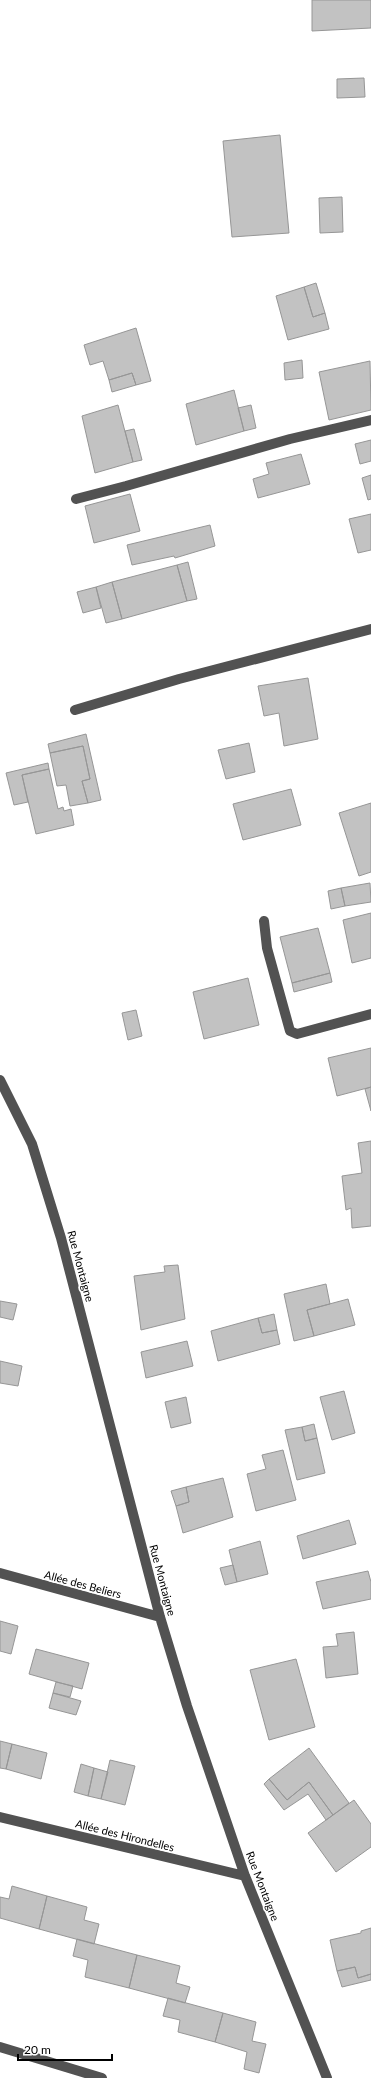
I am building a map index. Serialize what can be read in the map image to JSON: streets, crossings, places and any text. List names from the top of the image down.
{
  "streets": {
    "street": ["Rue Montaigne", "Allée des Beliers", "Allée des Hirondelles"]
  },
  "crossings": [
    ["Rue Montaigne", "Allée des Beliers"],
    ["Rue Montaigne", "Allée des Hirondelles"]
  ],
  "scale_bar": "20 m"
}
